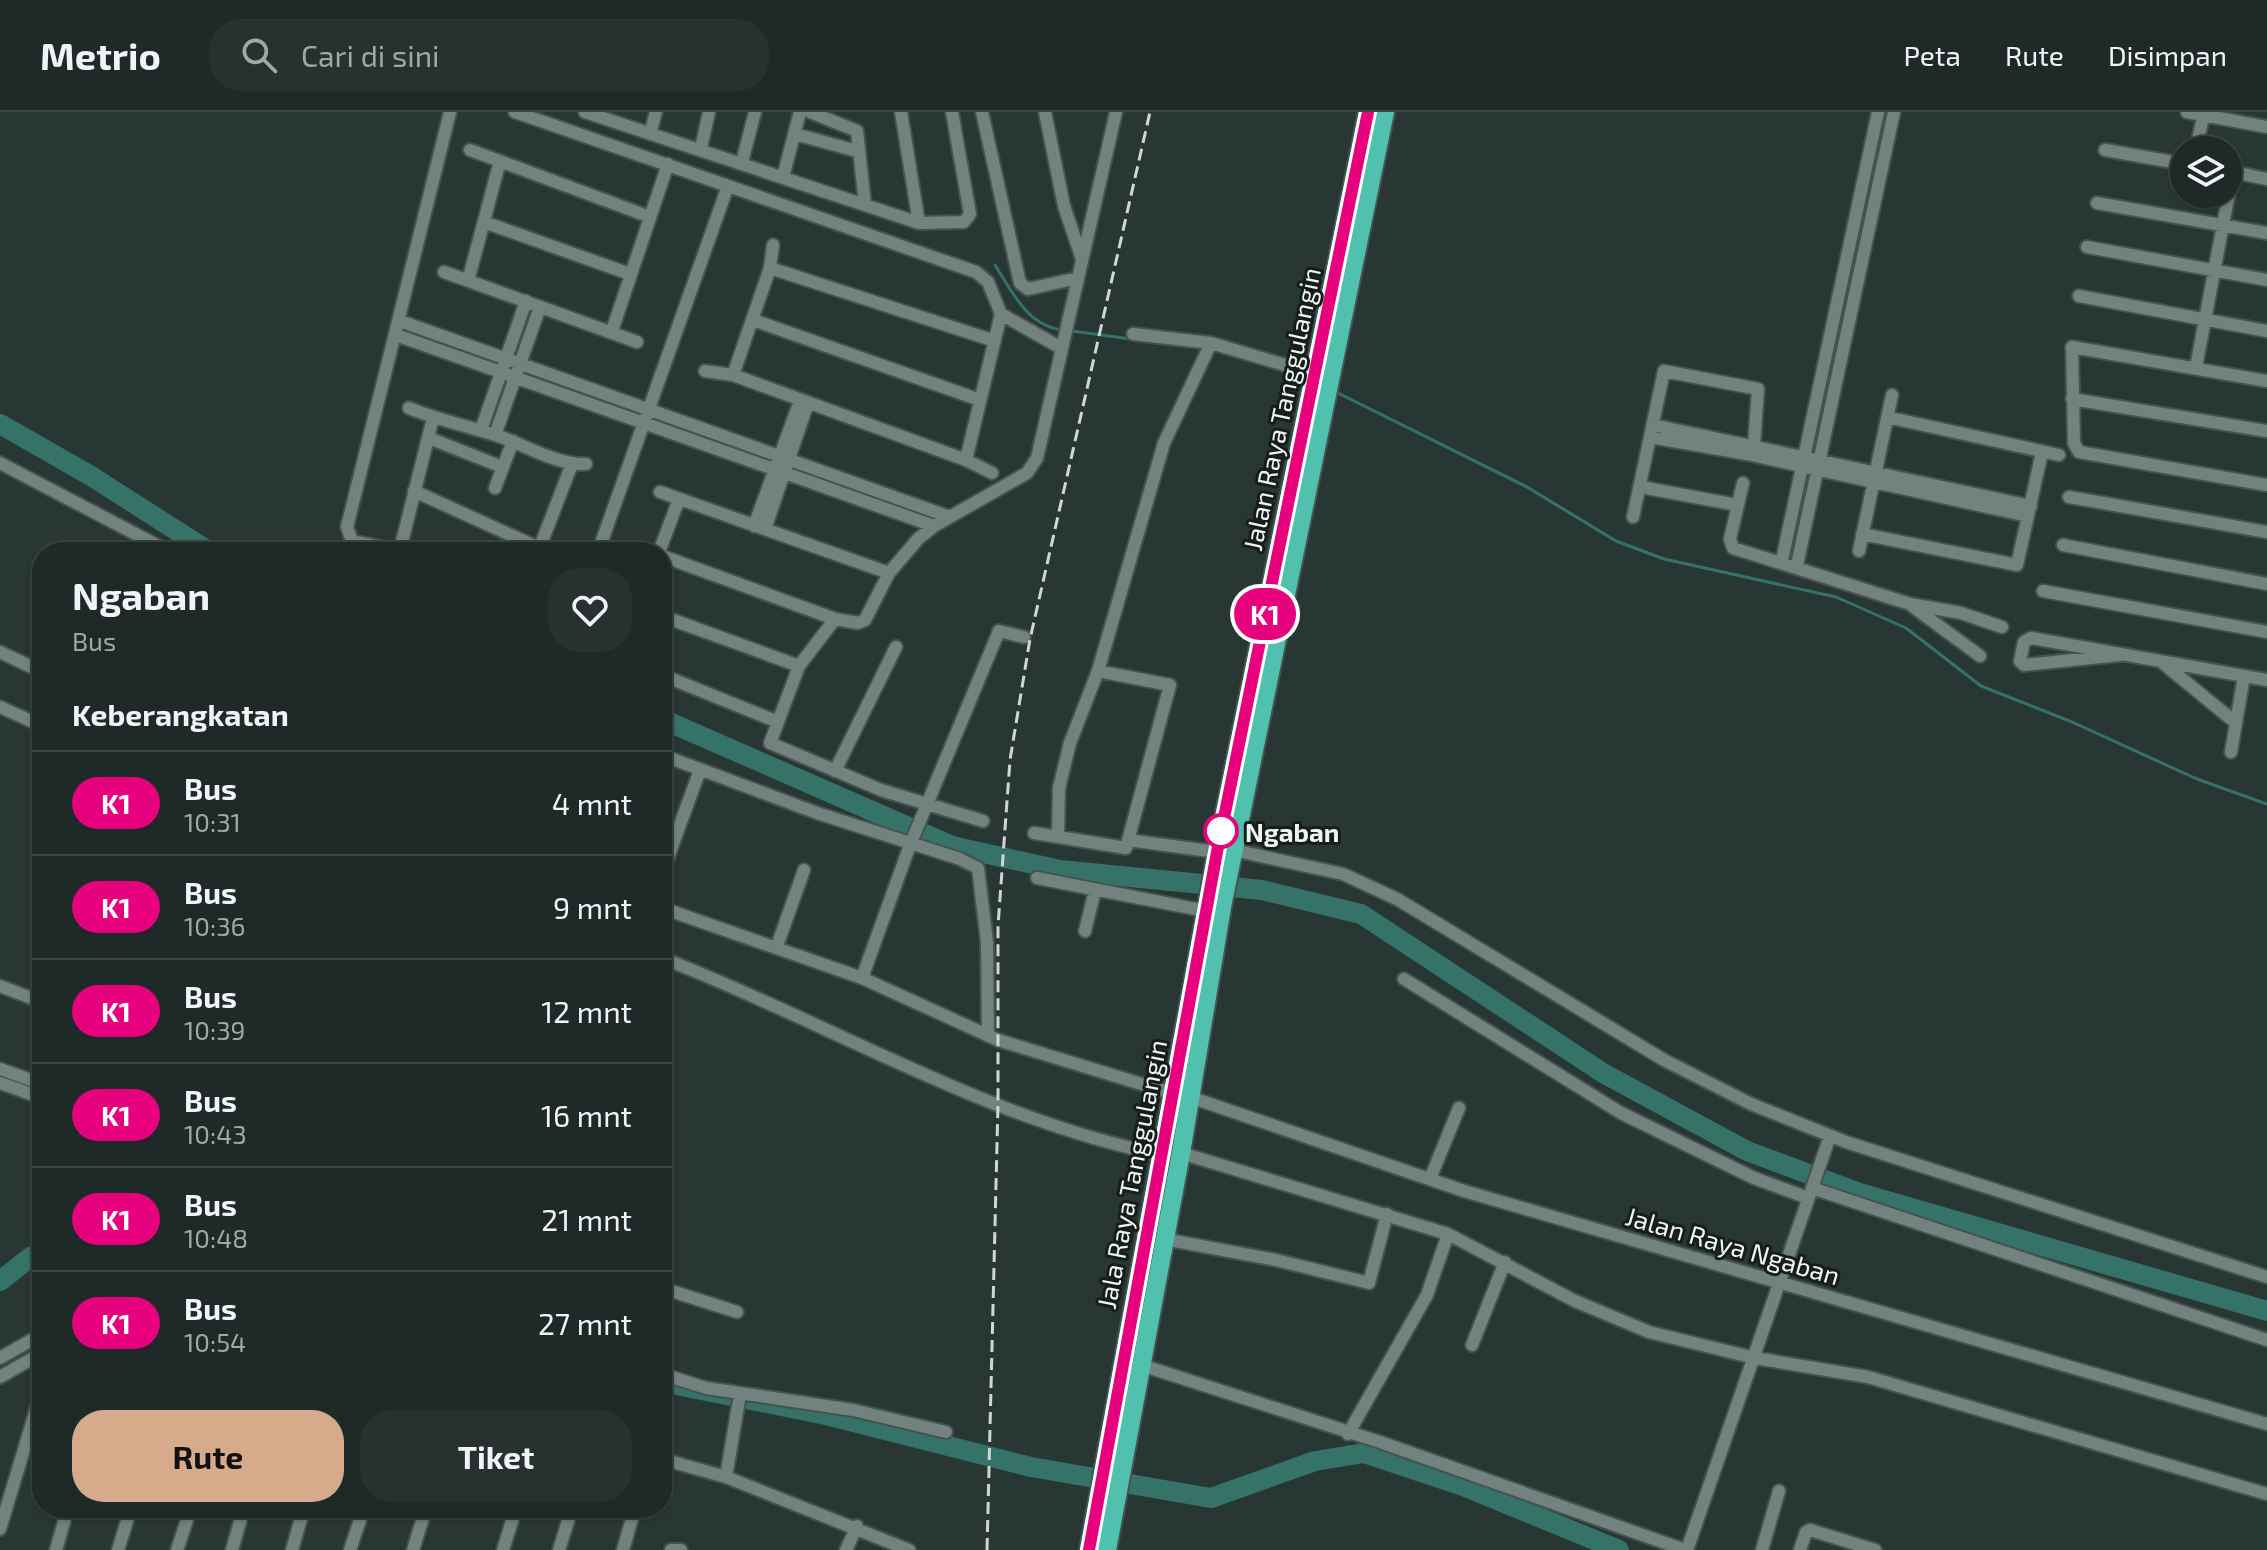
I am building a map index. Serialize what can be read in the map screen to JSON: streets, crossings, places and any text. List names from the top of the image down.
{
  "streets": {
    "highway": ["Jalan Raya Tanggulangin", "Jala Raya Tanggulangin"],
    "street": ["Jalan Raya Ngaban"]
  },
  "crossings": [
    ["Jalan Raya Tanggulangin", "Jala Raya Tanggulangin"],
    ["Jala Raya Tanggulangin", "Jalan Raya Ngaban"]
  ],
  "places": ["Ngaban"],
  "lines": ["bus line K1"],
  "page": {
    "header": "Metrio",
    "search": "Cari di sini",
    "nav": ["Peta", "Rute", "Disimpan"],
    "on_map": "K1",
    "heading": [
      ["Ngaban", "Bus"],
      "Keberangkatan"
    ],
    "list": [
      {
        "mark": "K1",
        "name": "Bus",
        "note": "10:31",
        "value": "4 mnt"
      },
      {
        "mark": "K1",
        "name": "Bus",
        "note": "10:36",
        "value": "9 mnt"
      },
      {
        "mark": "K1",
        "name": "Bus",
        "note": "10:39",
        "value": "12 mnt"
      },
      {
        "mark": "K1",
        "name": "Bus",
        "note": "10:43",
        "value": "16 mnt"
      },
      {
        "mark": "K1",
        "name": "Bus",
        "note": "10:48",
        "value": "21 mnt"
      },
      {
        "mark": "K1",
        "name": "Bus",
        "note": "10:54",
        "value": "27 mnt"
      }
    ],
    "buttons": ["Rute", "Tiket"]
  }
}
